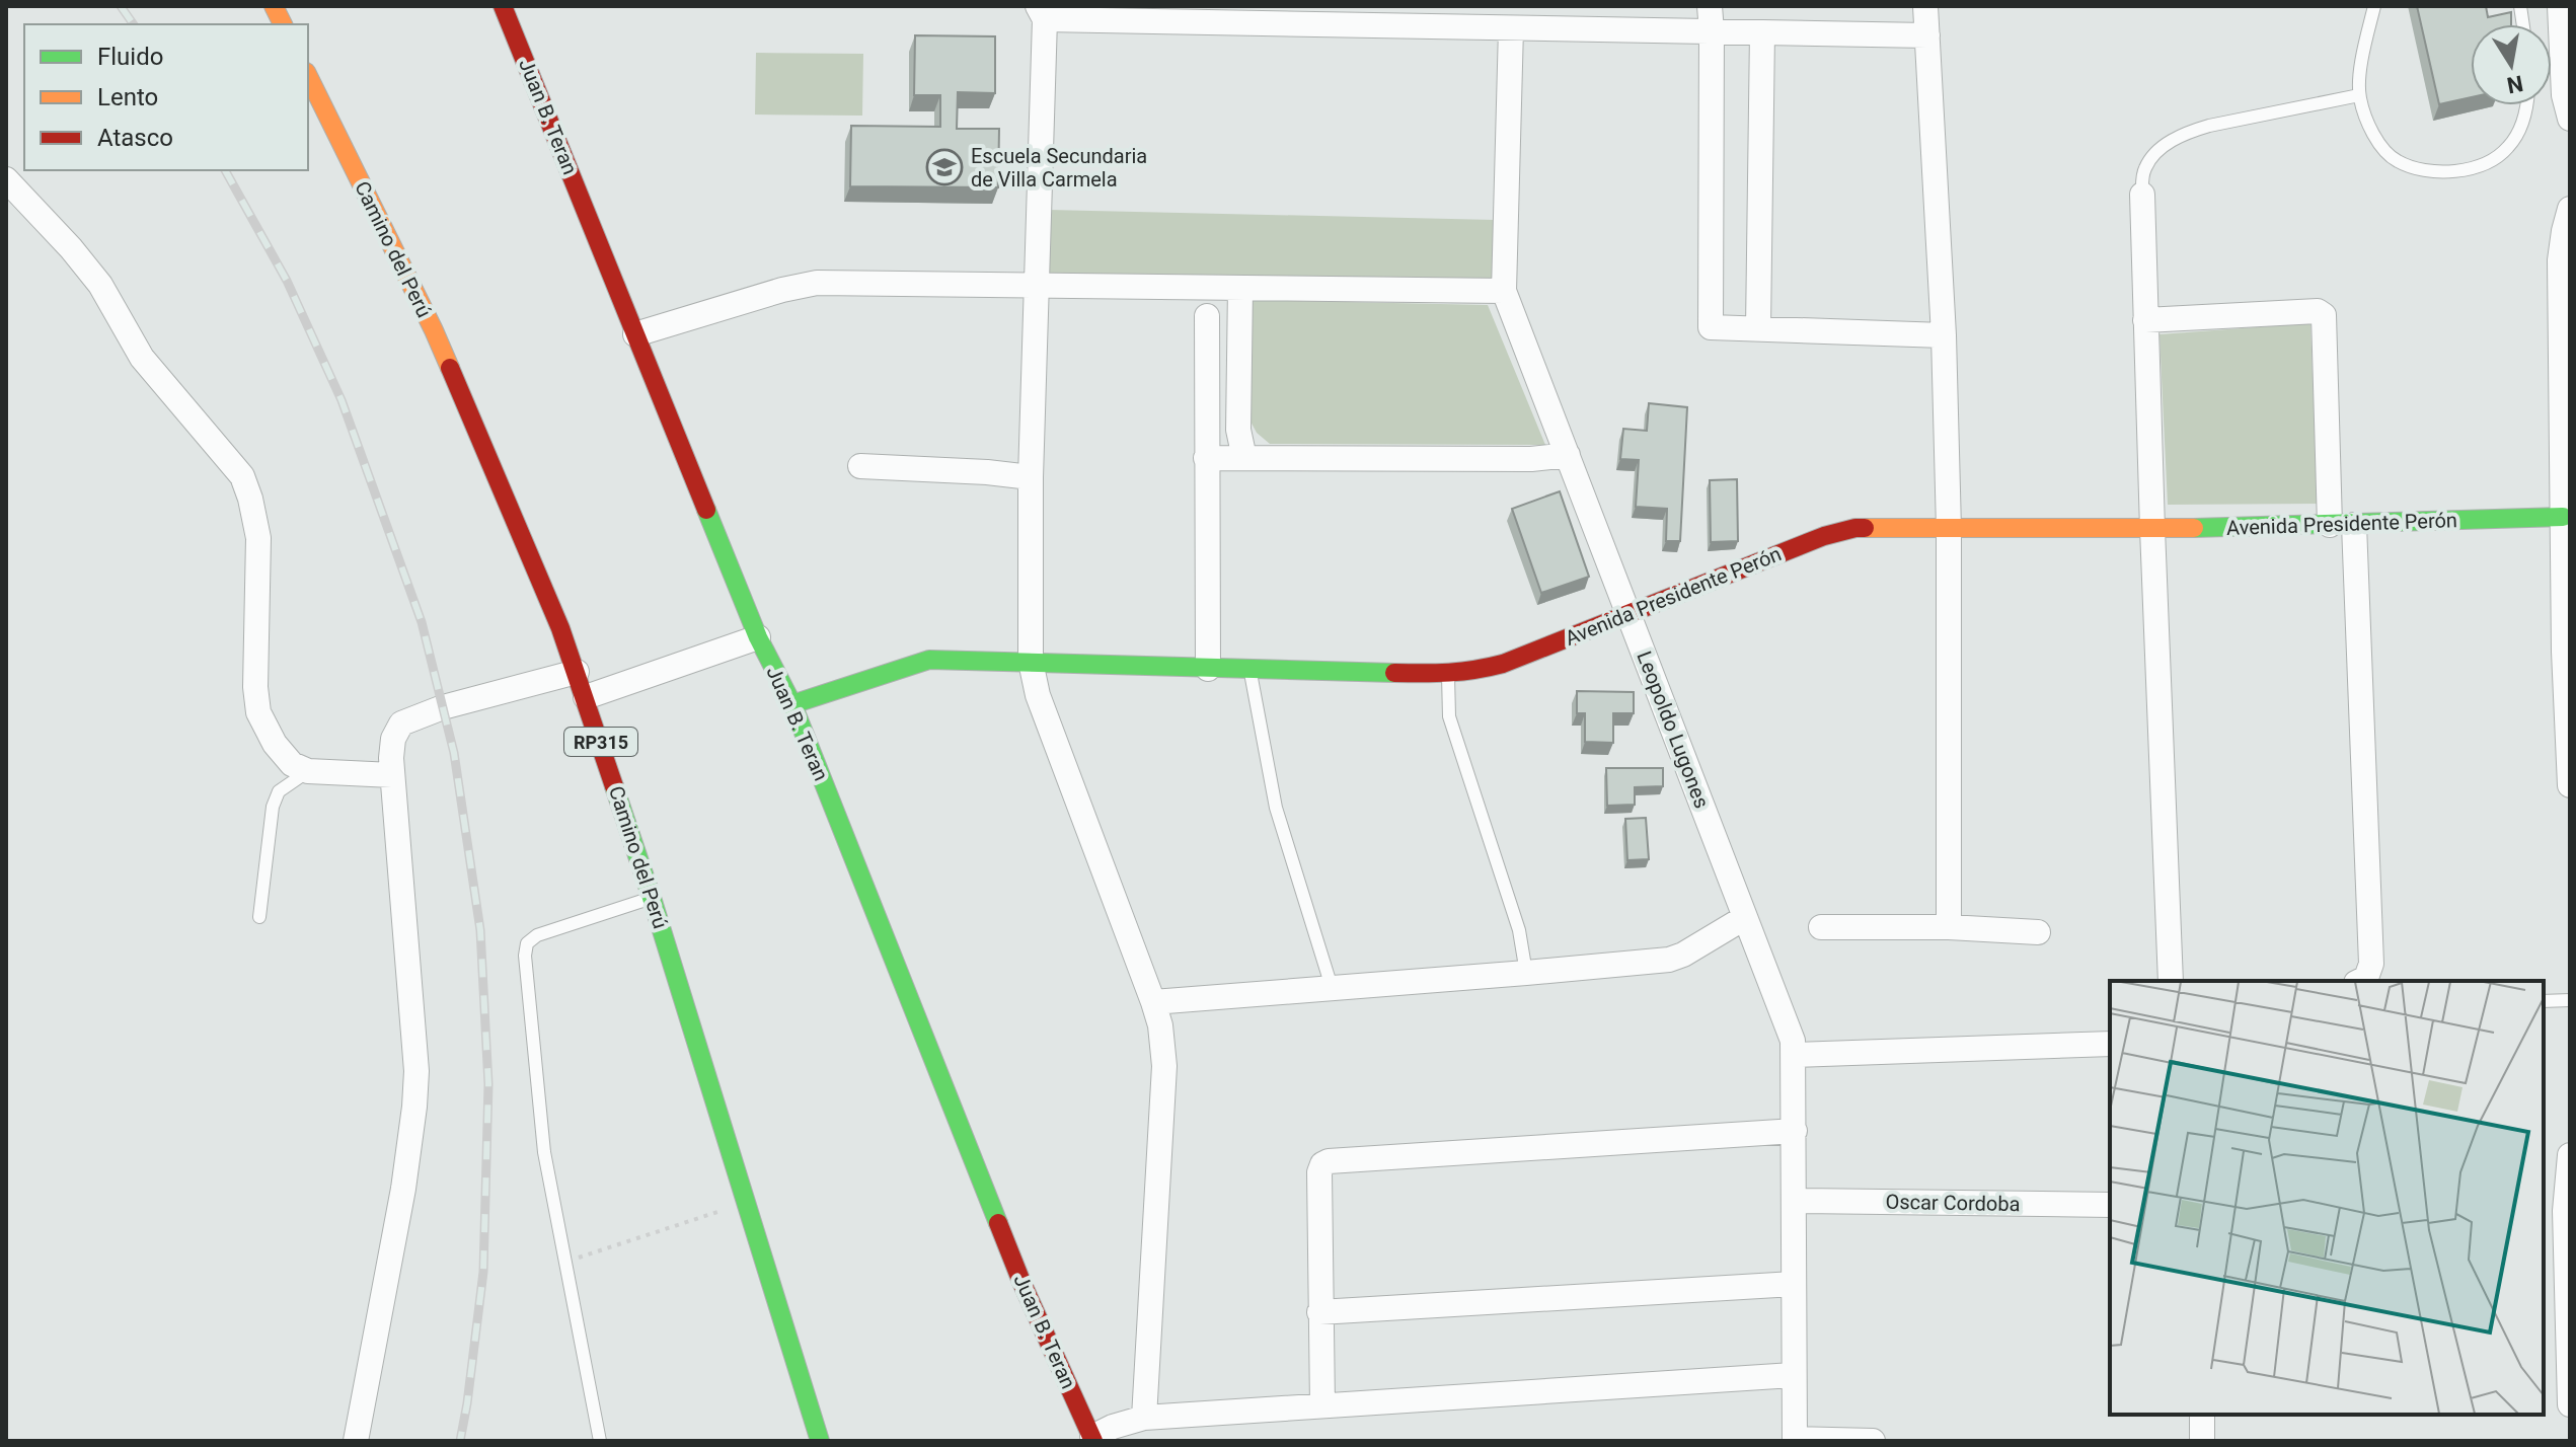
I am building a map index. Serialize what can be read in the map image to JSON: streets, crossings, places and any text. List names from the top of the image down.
{
  "streets": {
    "street": [
      "Juan B. Teran",
      "Camino del Perú",
      "Avenida Presidente Perón",
      "Leopoldo Lugones",
      "RP315",
      "Oscar Cordoba"
    ]
  },
  "crossings": [
    ["Juan B. Teran", "Avenida Presidente Perón"],
    ["Avenida Presidente Perón", "Leopoldo Lugones"],
    ["Leopoldo Lugones", "Oscar Cordoba"]
  ],
  "places": {
    "school or university": ["Escuela Secundaria de Villa Carmela"]
  },
  "legend": ["Fluido", "Lento", "Atasco"],
  "north": "bottom"
}
